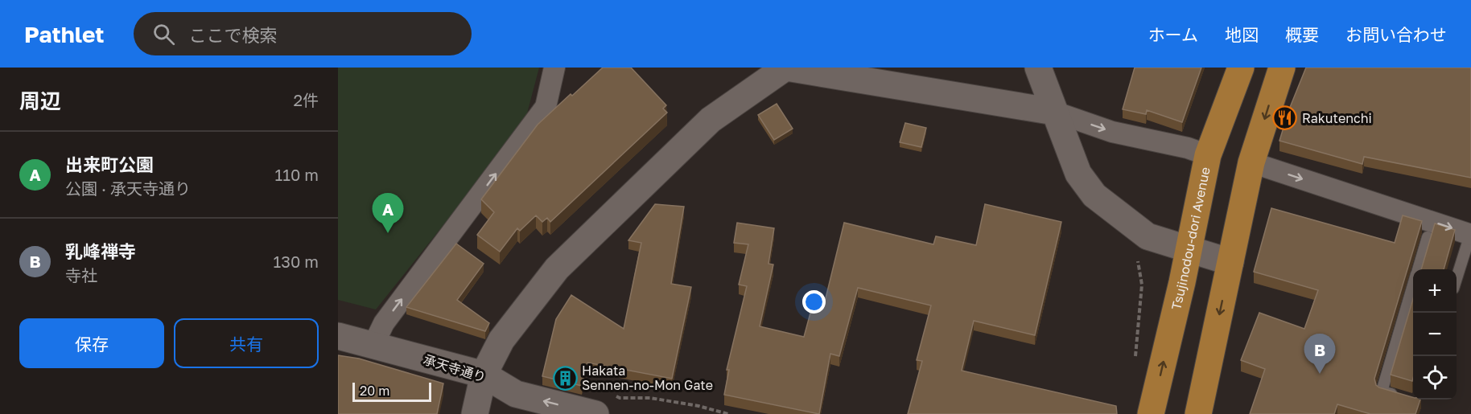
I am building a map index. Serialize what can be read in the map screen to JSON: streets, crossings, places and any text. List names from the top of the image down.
{
  "streets": {
    "highway": ["Tsujinodou-dori Avenue"],
    "street": ["承天寺通り"]
  },
  "one_way": ["承天寺通り"],
  "places": {
    "restaurant": ["Rakutenchi"],
    "building": ["Hakata Sennen-no-Mon Gate"]
  },
  "scale_bar": "20 m",
  "page": {
    "header": "Pathlet",
    "search": "ここで検索",
    "nav": [
      "ホーム",
      "地図",
      "概要",
      "お問い合わせ"
    ],
    "heading": ["周辺", "2件"],
    "list": [
      {
        "mark": "A",
        "name": "出来町公園",
        "note": "公園 · 承天寺通り",
        "value": "110 m"
      },
      {
        "mark": "B",
        "name": "乳峰禅寺",
        "note": "寺社",
        "value": "130 m"
      }
    ],
    "pins": ["A", "B"],
    "map_buttons": ["+", "−"],
    "buttons": ["保存", "共有"],
    "scale": "20 m"
  }
}
